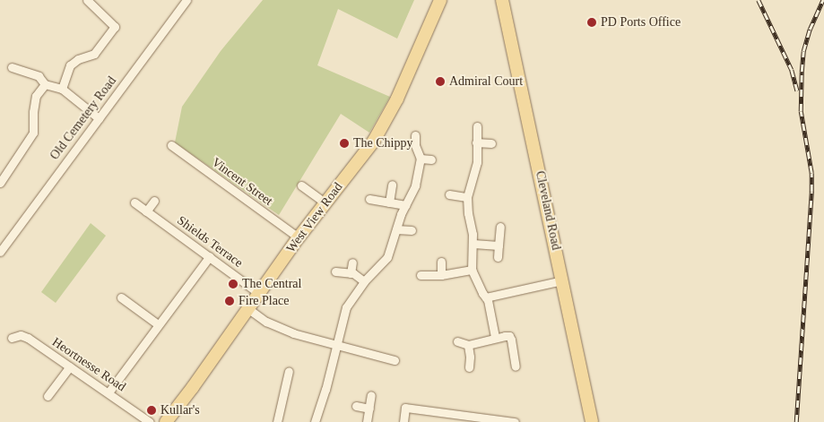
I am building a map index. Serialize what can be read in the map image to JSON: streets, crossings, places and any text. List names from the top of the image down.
{
  "streets": {
    "main road": ["Cleveland Road", "West View Road"],
    "street": [
      "Old Cemetery Road",
      "Vincent Street",
      "Shields Terrace",
      "Heortnesse Road"
    ]
  },
  "crossings": [
    ["Vincent Street", "West View Road"],
    ["West View Road", "Shields Terrace"]
  ],
  "places": [
    "PD Ports Office",
    "Admiral Court",
    "The Chippy",
    "The Central",
    "Fire Place",
    "Kullar's"
  ]
}
